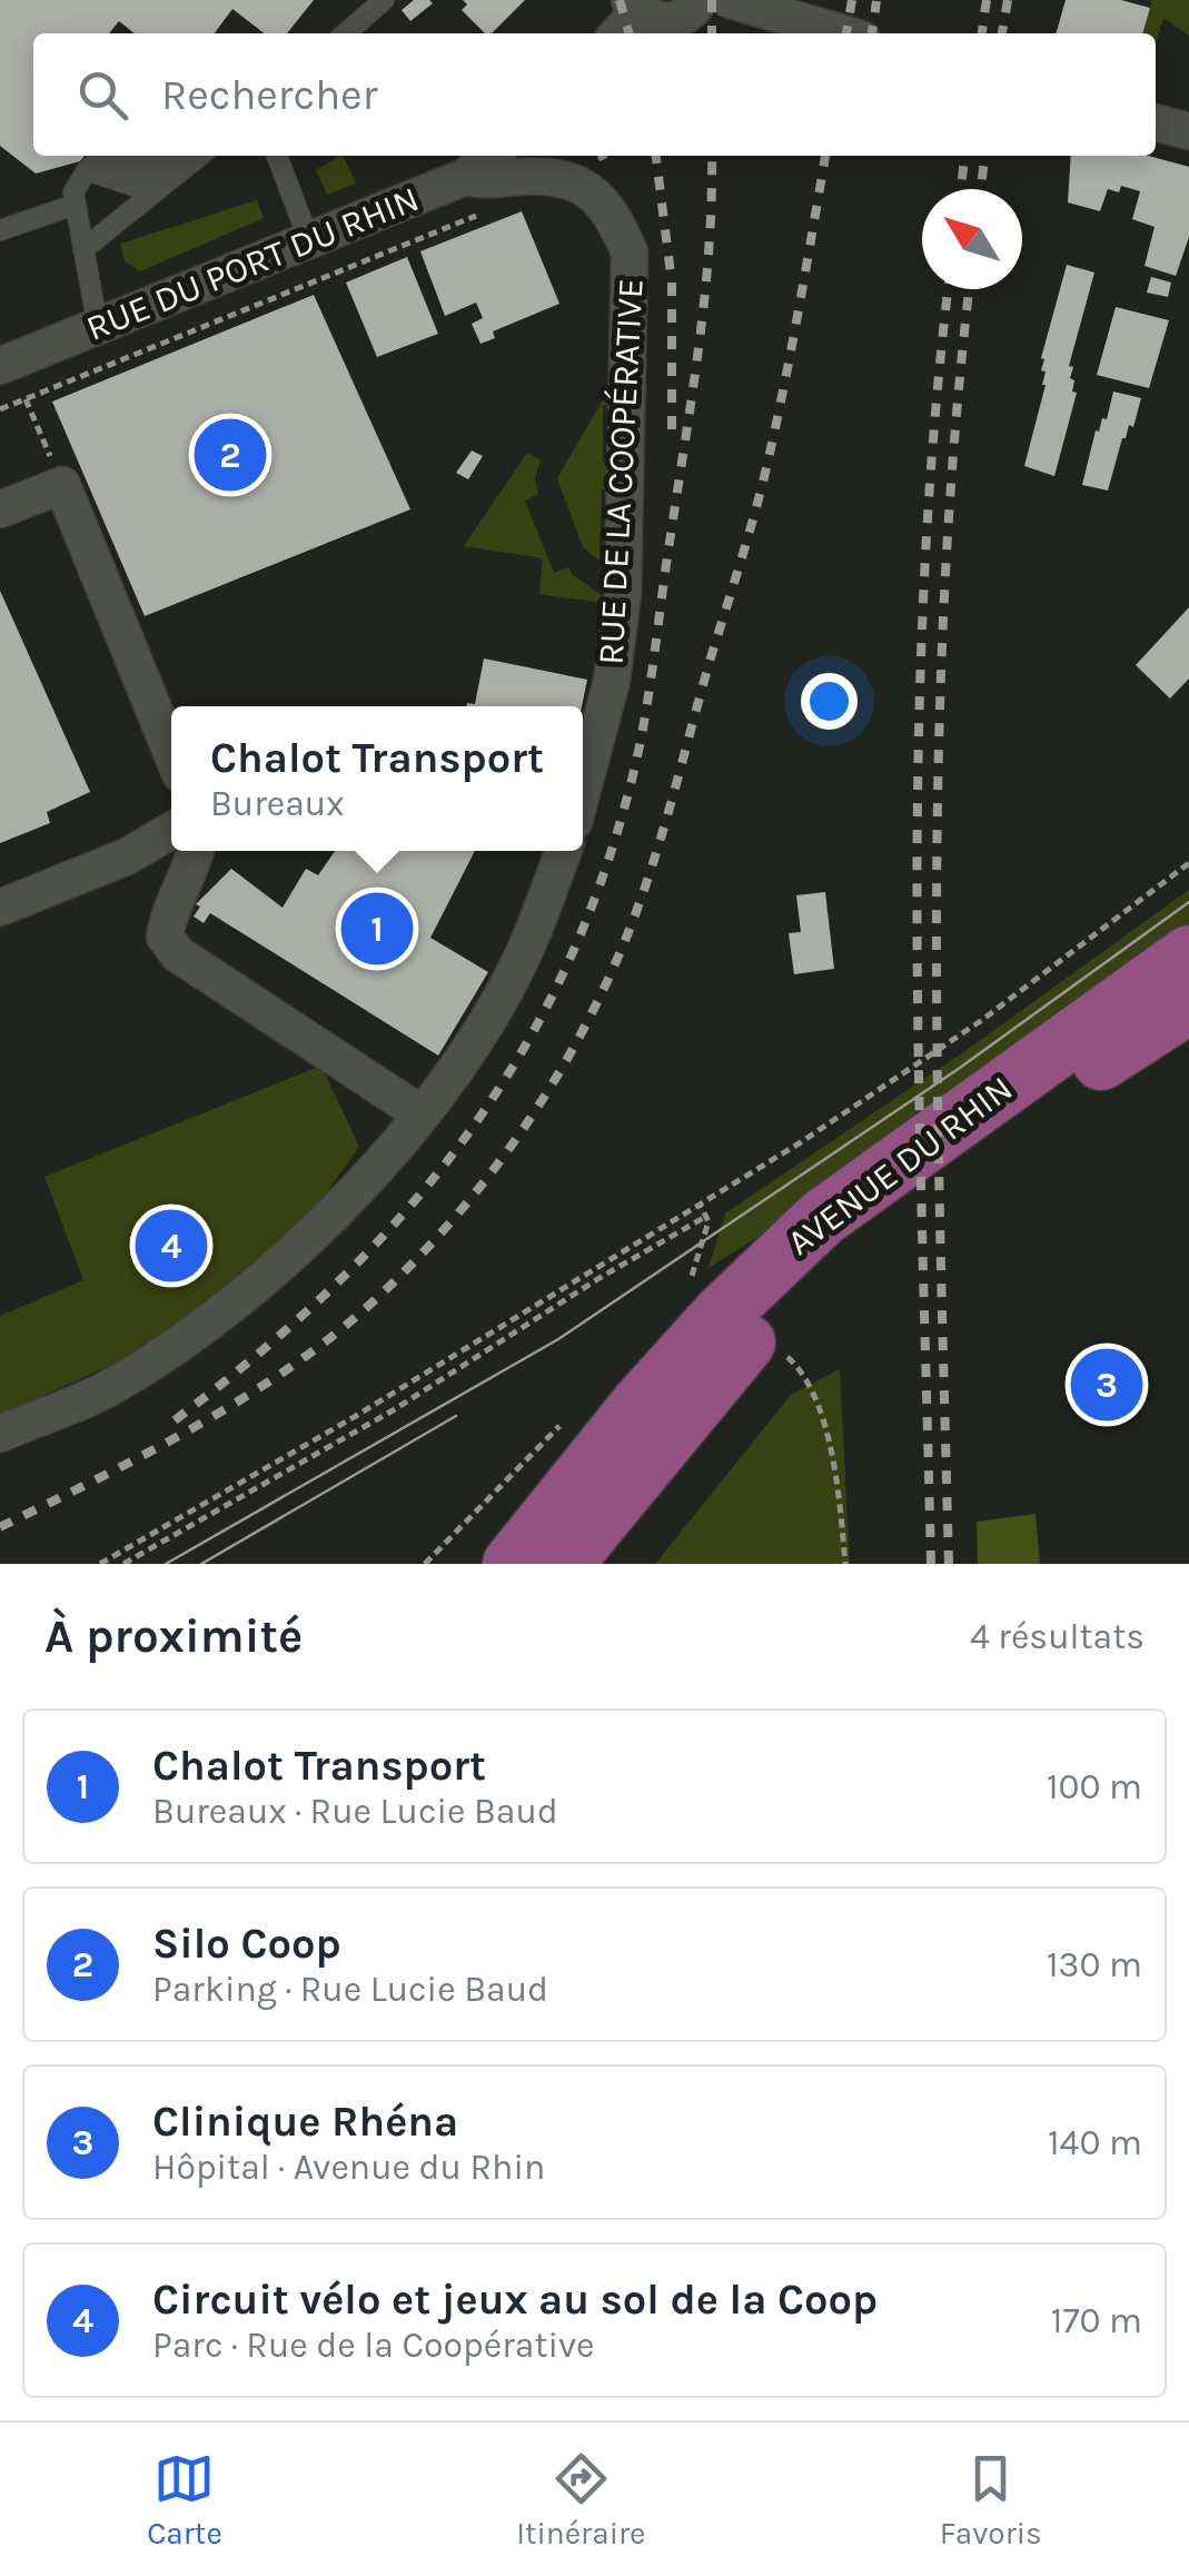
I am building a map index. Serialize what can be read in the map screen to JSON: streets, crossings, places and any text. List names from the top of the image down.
{
  "streets": {
    "main road": ["AVENUE DU RHIN"],
    "street": ["RUE DU PORT DU RHIN", "RUE DE LA COOPÉRATIVE"]
  },
  "crossings": [
    ["RUE DU PORT DU RHIN", "RUE DE LA COOPÉRATIVE"]
  ],
  "north": "top left",
  "page": {
    "search": "Rechercher",
    "pins": [
      "2",
      "1",
      "4",
      "3"
    ],
    "popup": ["Chalot Transport", "Bureaux"],
    "heading": ["À proximité", "4 résultats"],
    "list": [
      {
        "mark": "1",
        "name": "Chalot Transport",
        "note": "Bureaux · Rue Lucie Baud",
        "value": "100 m"
      },
      {
        "mark": "2",
        "name": "Silo Coop",
        "note": "Parking · Rue Lucie Baud",
        "value": "130 m"
      },
      {
        "mark": "3",
        "name": "Clinique Rhéna",
        "note": "Hôpital · Avenue du Rhin",
        "value": "140 m"
      },
      {
        "mark": "4",
        "name": "Circuit vélo et jeux au sol de la Coop",
        "note": "Parc · Rue de la Coopérative",
        "value": "170 m"
      }
    ],
    "nav": ["Carte", "Itinéraire", "Favoris"]
  }
}
